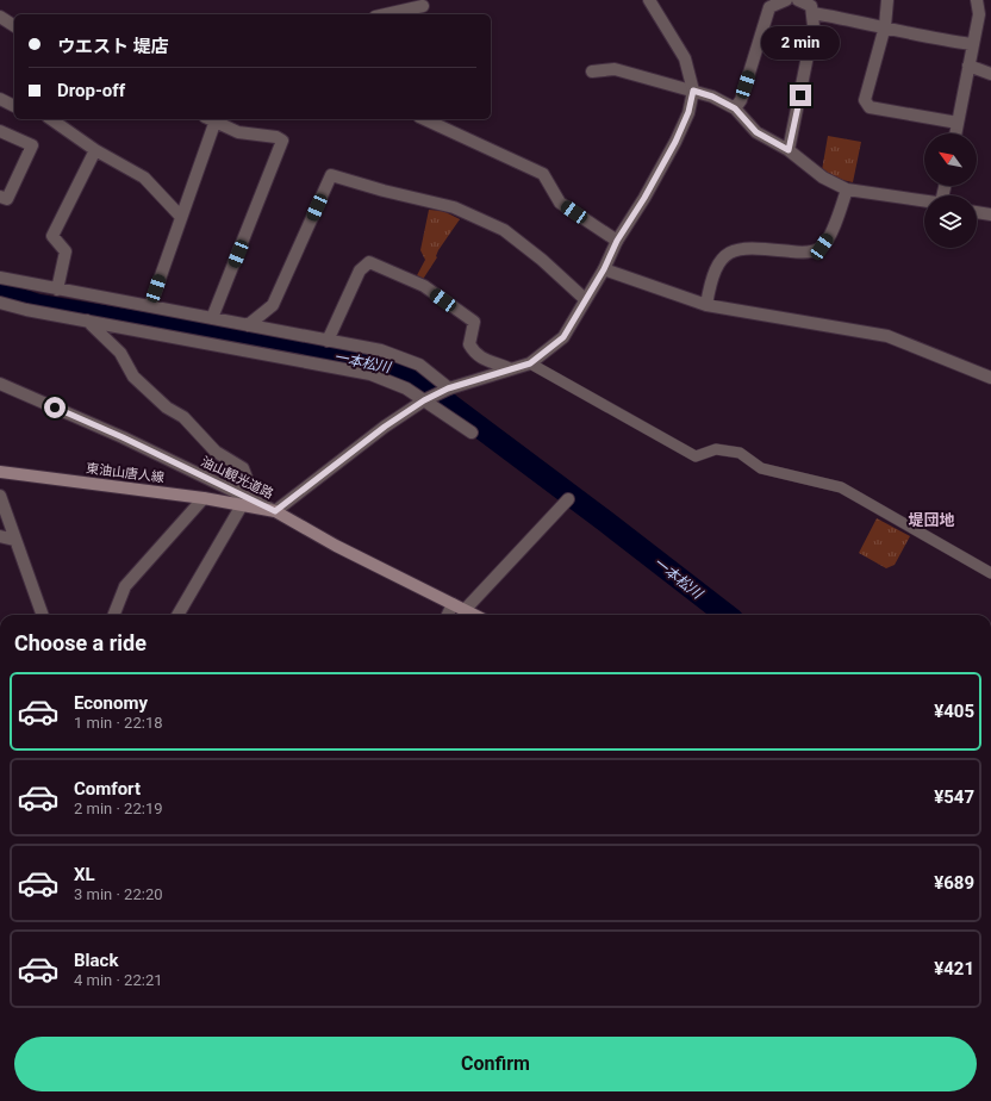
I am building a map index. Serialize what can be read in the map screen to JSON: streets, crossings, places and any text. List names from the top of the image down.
{
  "streets": {
    "main road": ["東油山唐人線", "油山観光道路"]
  },
  "crossings": [
    ["東油山唐人線", "油山観光道路"]
  ],
  "districts": ["堤団地"],
  "water": ["一本松川"],
  "north": "top left",
  "page": {
    "banner": ["ウエスト 堤店", "Drop-off"],
    "bubble": "2 min",
    "heading": "Choose a ride",
    "list": [
      {
        "name": "Economy",
        "note": "1 min · 22:18",
        "value": "¥405"
      },
      {
        "name": "Comfort",
        "note": "2 min · 22:19",
        "value": "¥547"
      },
      {
        "name": "XL",
        "note": "3 min · 22:20",
        "value": "¥689"
      },
      {
        "name": "Black",
        "note": "4 min · 22:21",
        "value": "¥421"
      }
    ],
    "buttons": "Confirm"
  }
}
